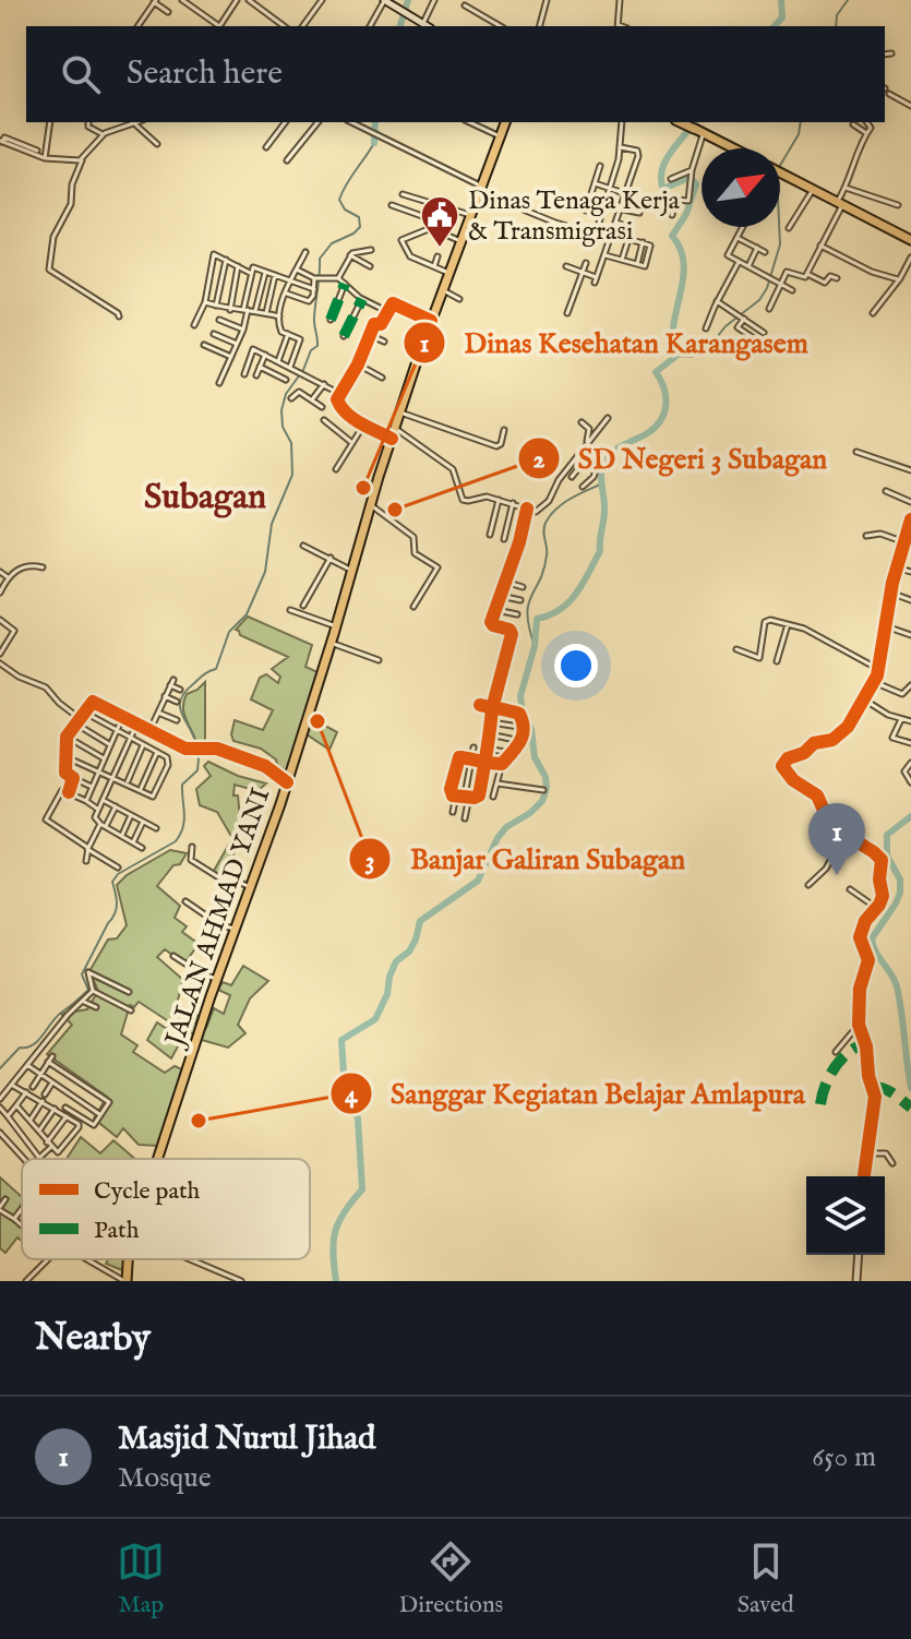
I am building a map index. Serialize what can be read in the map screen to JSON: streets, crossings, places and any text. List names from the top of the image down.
{
  "streets": {
    "highway": ["JALAN AHMAD YANI"]
  },
  "districts": ["Subagan"],
  "places": {
    "public building": ["Dinas Tenaga Kerja & Transmigrasi"],
    "other": [
      "Dinas Kesehatan Karangasem",
      "SD Negeri 3 Subagan",
      "Banjar Galiran Subagan",
      "Sanggar Kegiatan Belajar Amlapura"
    ]
  },
  "legend": ["Cycle path", "Path"],
  "north": "top right",
  "page": {
    "search": "Search here",
    "pins": "1",
    "heading": "Nearby",
    "list": [
      {
        "mark": "1",
        "name": "Masjid Nurul Jihad",
        "note": "Mosque",
        "value": "650 m"
      }
    ],
    "nav": ["Map", "Directions", "Saved"]
  }
}
